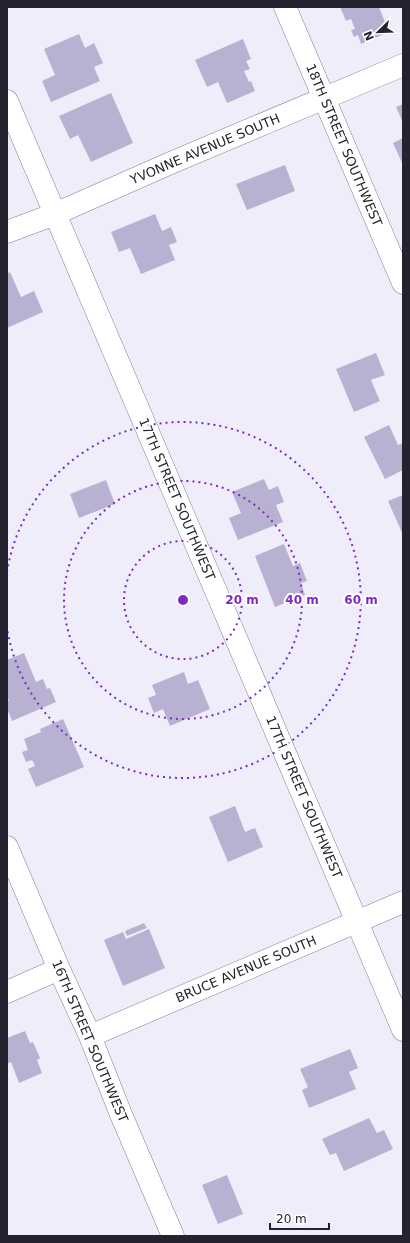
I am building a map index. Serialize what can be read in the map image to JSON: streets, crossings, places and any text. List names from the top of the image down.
{
  "streets": {
    "street": [
      "18TH STREET SOUTHWEST",
      "YVONNE AVENUE SOUTH",
      "17TH STREET SOUTHWEST",
      "BRUCE AVENUE SOUTH",
      "16TH STREET SOUTHWEST"
    ]
  },
  "crossings": [
    ["18TH STREET SOUTHWEST", "YVONNE AVENUE SOUTH"],
    ["YVONNE AVENUE SOUTH", "17TH STREET SOUTHWEST"],
    ["17TH STREET SOUTHWEST", "BRUCE AVENUE SOUTH"],
    ["BRUCE AVENUE SOUTH", "16TH STREET SOUTHWEST"]
  ],
  "scale_bar": "20 m",
  "north": "bottom left",
  "rings": ["20 m", "40 m", "60 m"]
}
